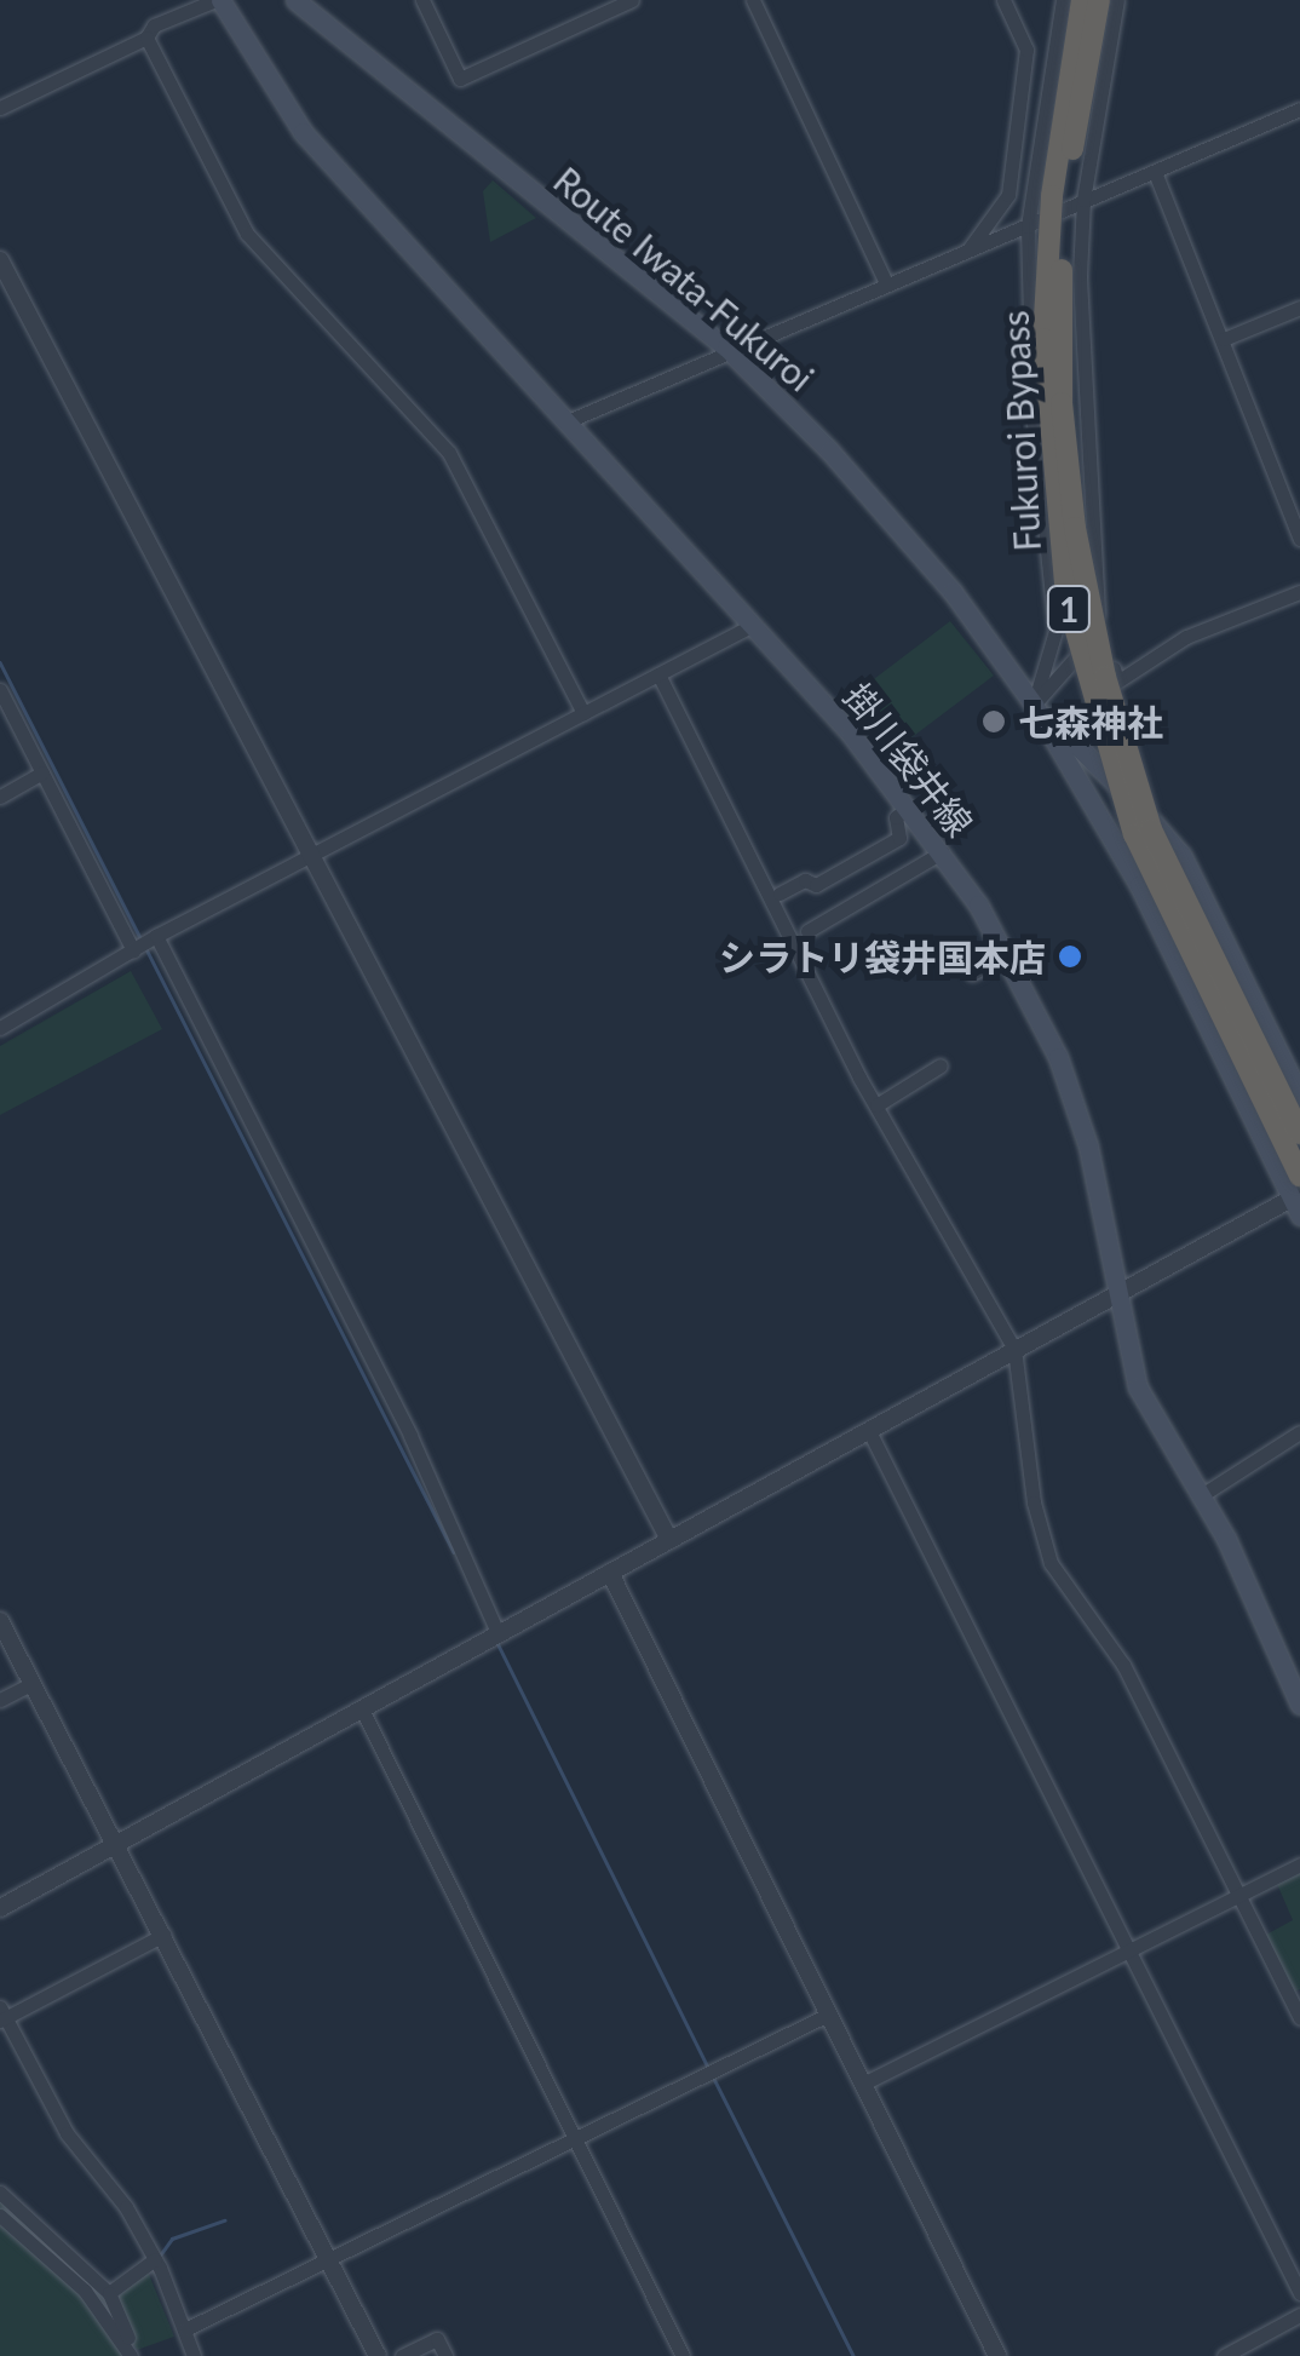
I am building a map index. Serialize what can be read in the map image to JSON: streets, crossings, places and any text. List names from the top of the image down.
{
  "streets": {
    "highway": ["Fukuroi Bypass", "1"],
    "main road": ["Route Iwata-Fukuroi", "掛川袋井線"]
  },
  "places": ["七森神社", "シラトリ袋井国本店"]
}
